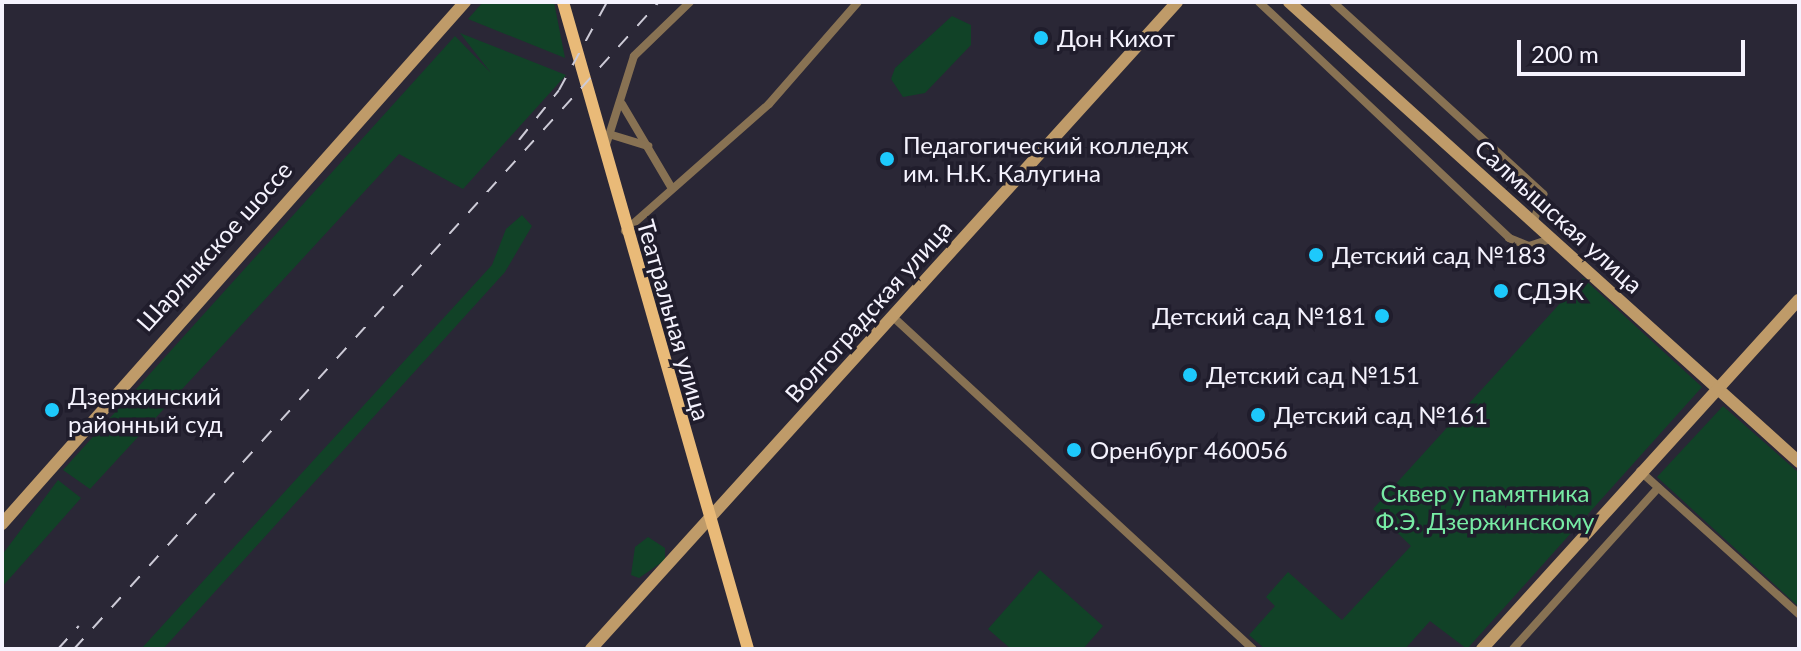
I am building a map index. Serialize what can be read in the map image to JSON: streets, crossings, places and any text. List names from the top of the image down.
{
  "streets": {
    "main road": [
      "Салмышская улица",
      "Шарлыкское шоссе",
      "Волгоградская улица",
      "Театральная улица"
    ]
  },
  "crossings": [
    ["Волгоградская улица", "Театральная улица"]
  ],
  "parks": ["Сквер у памятника Ф.Э. Дзержинскому"],
  "places": [
    "Дон Кихот",
    "Педагогический колледж им. Н.К. Калугина",
    "Детский сад №183",
    "СДЭК",
    "Детский сад №181",
    "Детский сад №151",
    "Дзержинский районный суд",
    "Детский сад №161",
    "Оренбург 460056"
  ],
  "scale_bar": "200 m"
}
